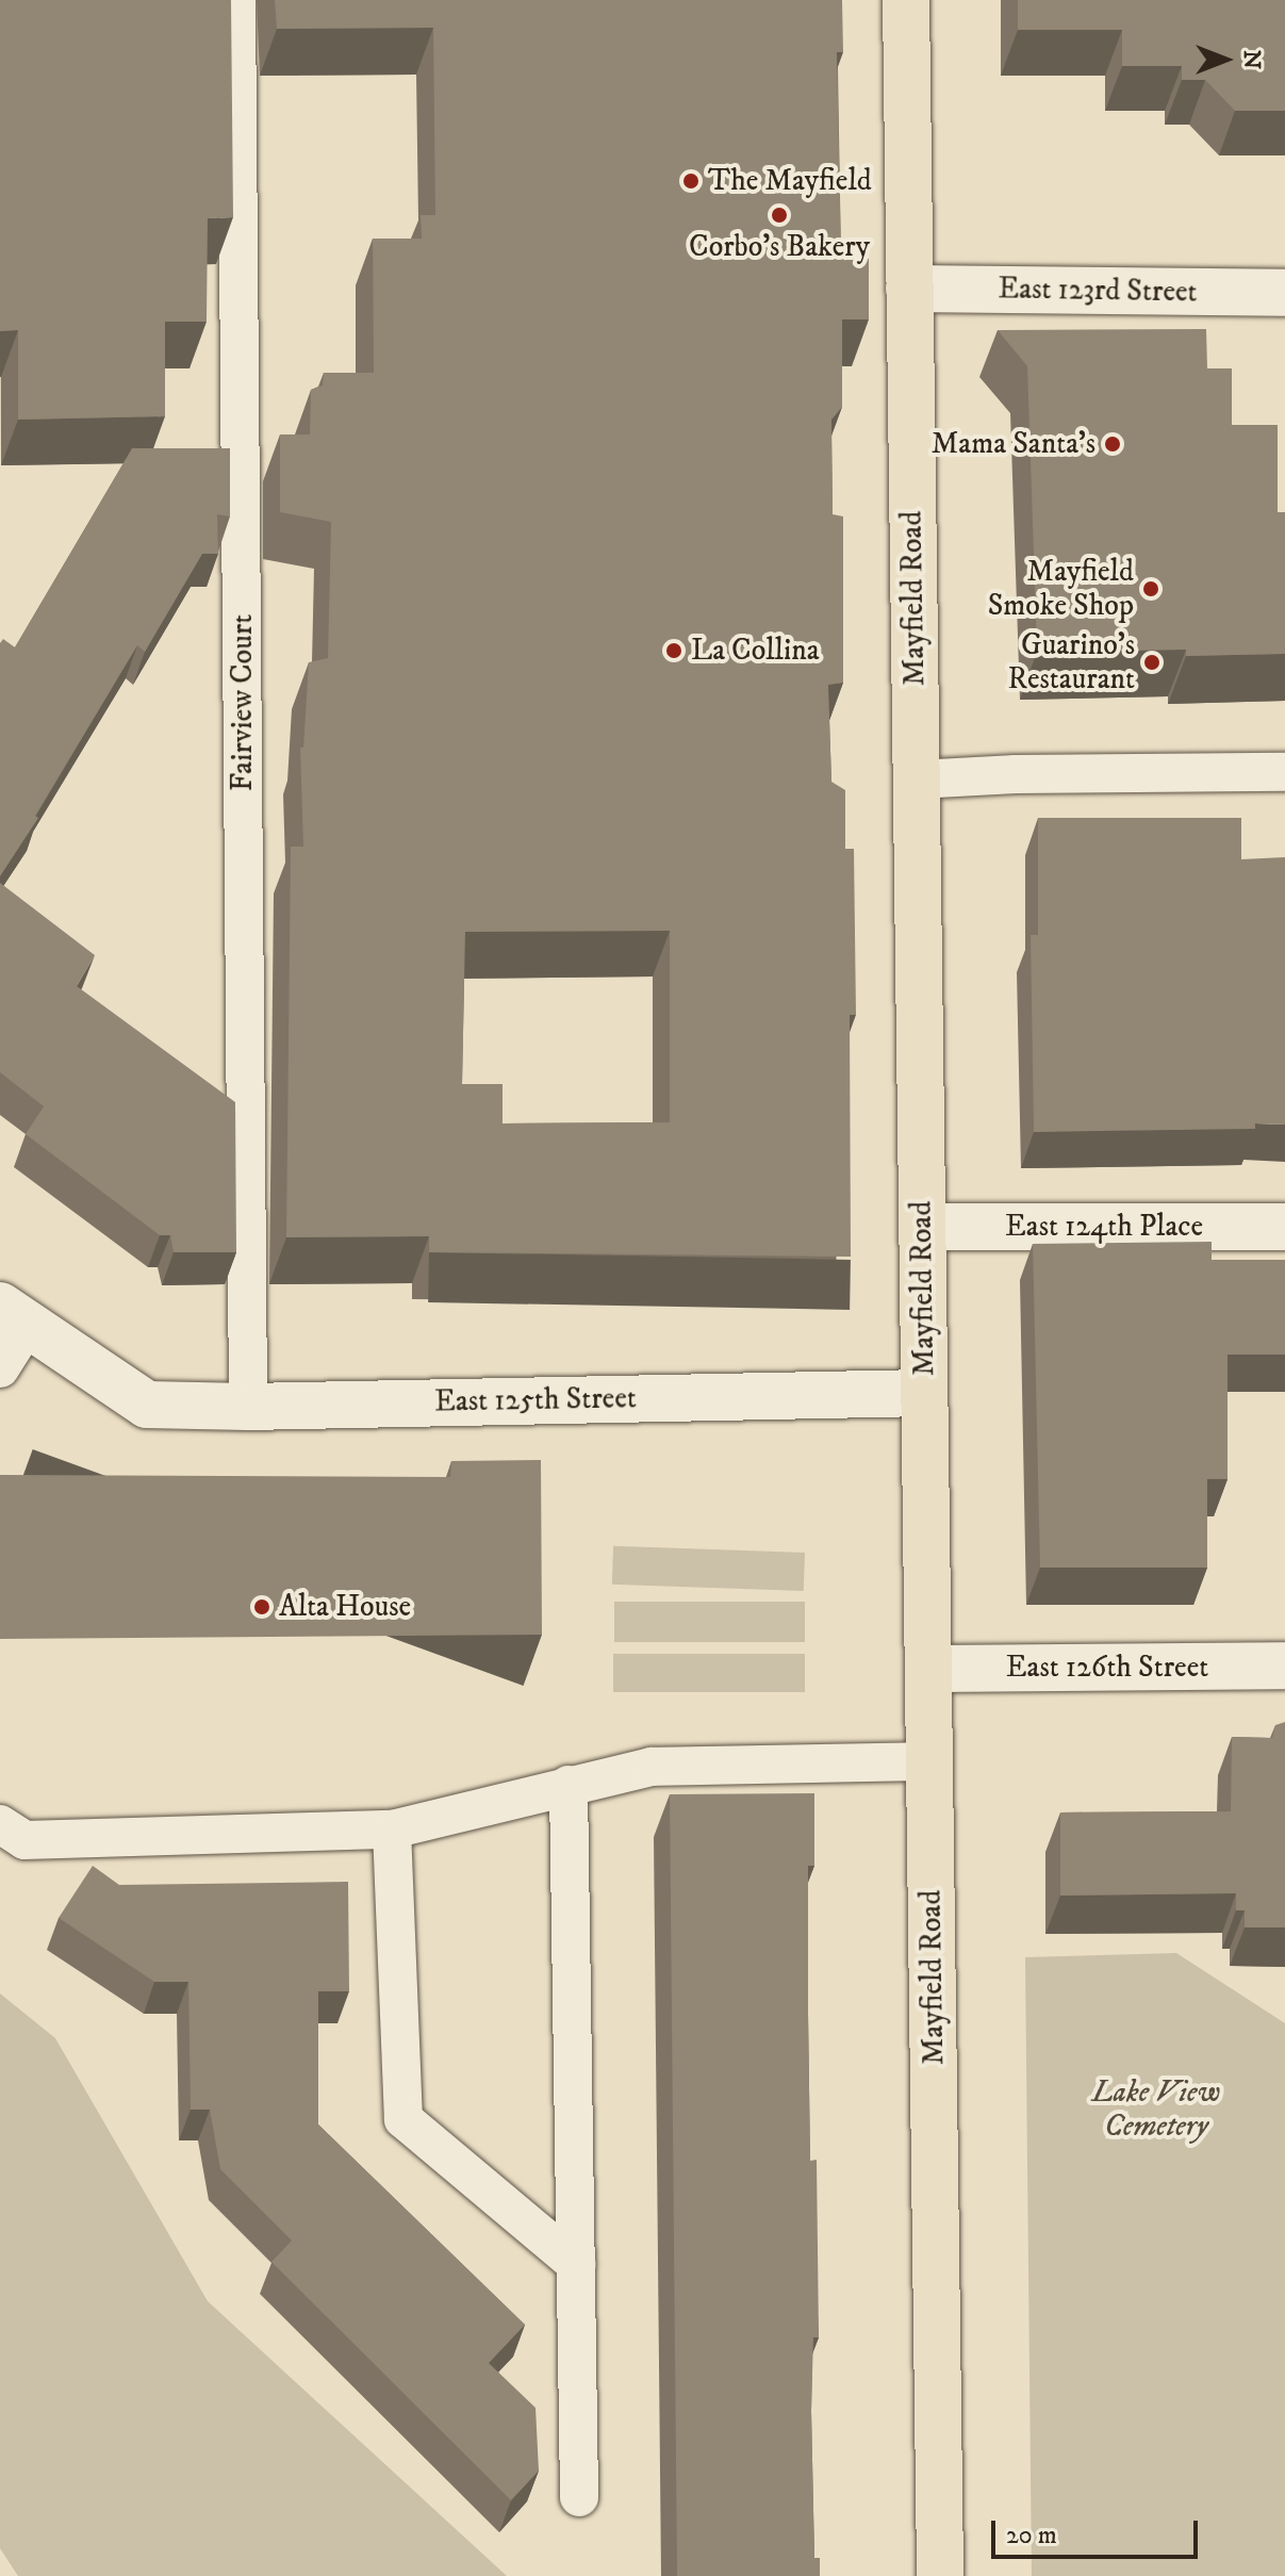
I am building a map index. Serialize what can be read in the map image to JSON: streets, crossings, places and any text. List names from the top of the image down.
{
  "streets": {
    "main road": ["Mayfield Road"],
    "street": [
      "East 123rd Street",
      "East 124th Place",
      "East 125th Street",
      "East 126th Street"
    ],
    "lane": ["Fairview Court"]
  },
  "crossings": [
    ["East 123rd Street", "Mayfield Road"],
    ["Mayfield Road", "East 124th Place"],
    ["Mayfield Road", "East 125th Street"],
    ["Mayfield Road", "East 126th Street"],
    ["Fairview Court", "East 125th Street"]
  ],
  "parks": ["Lake View Cemetery"],
  "places": [
    "The Mayfield",
    "Corbo's Bakery",
    "Mama Santa's",
    "Mayfield Smoke Shop",
    "La Collina",
    "Guarino's Restaurant",
    "Alta House"
  ],
  "scale_bar": "20 m",
  "north": "right"
}
